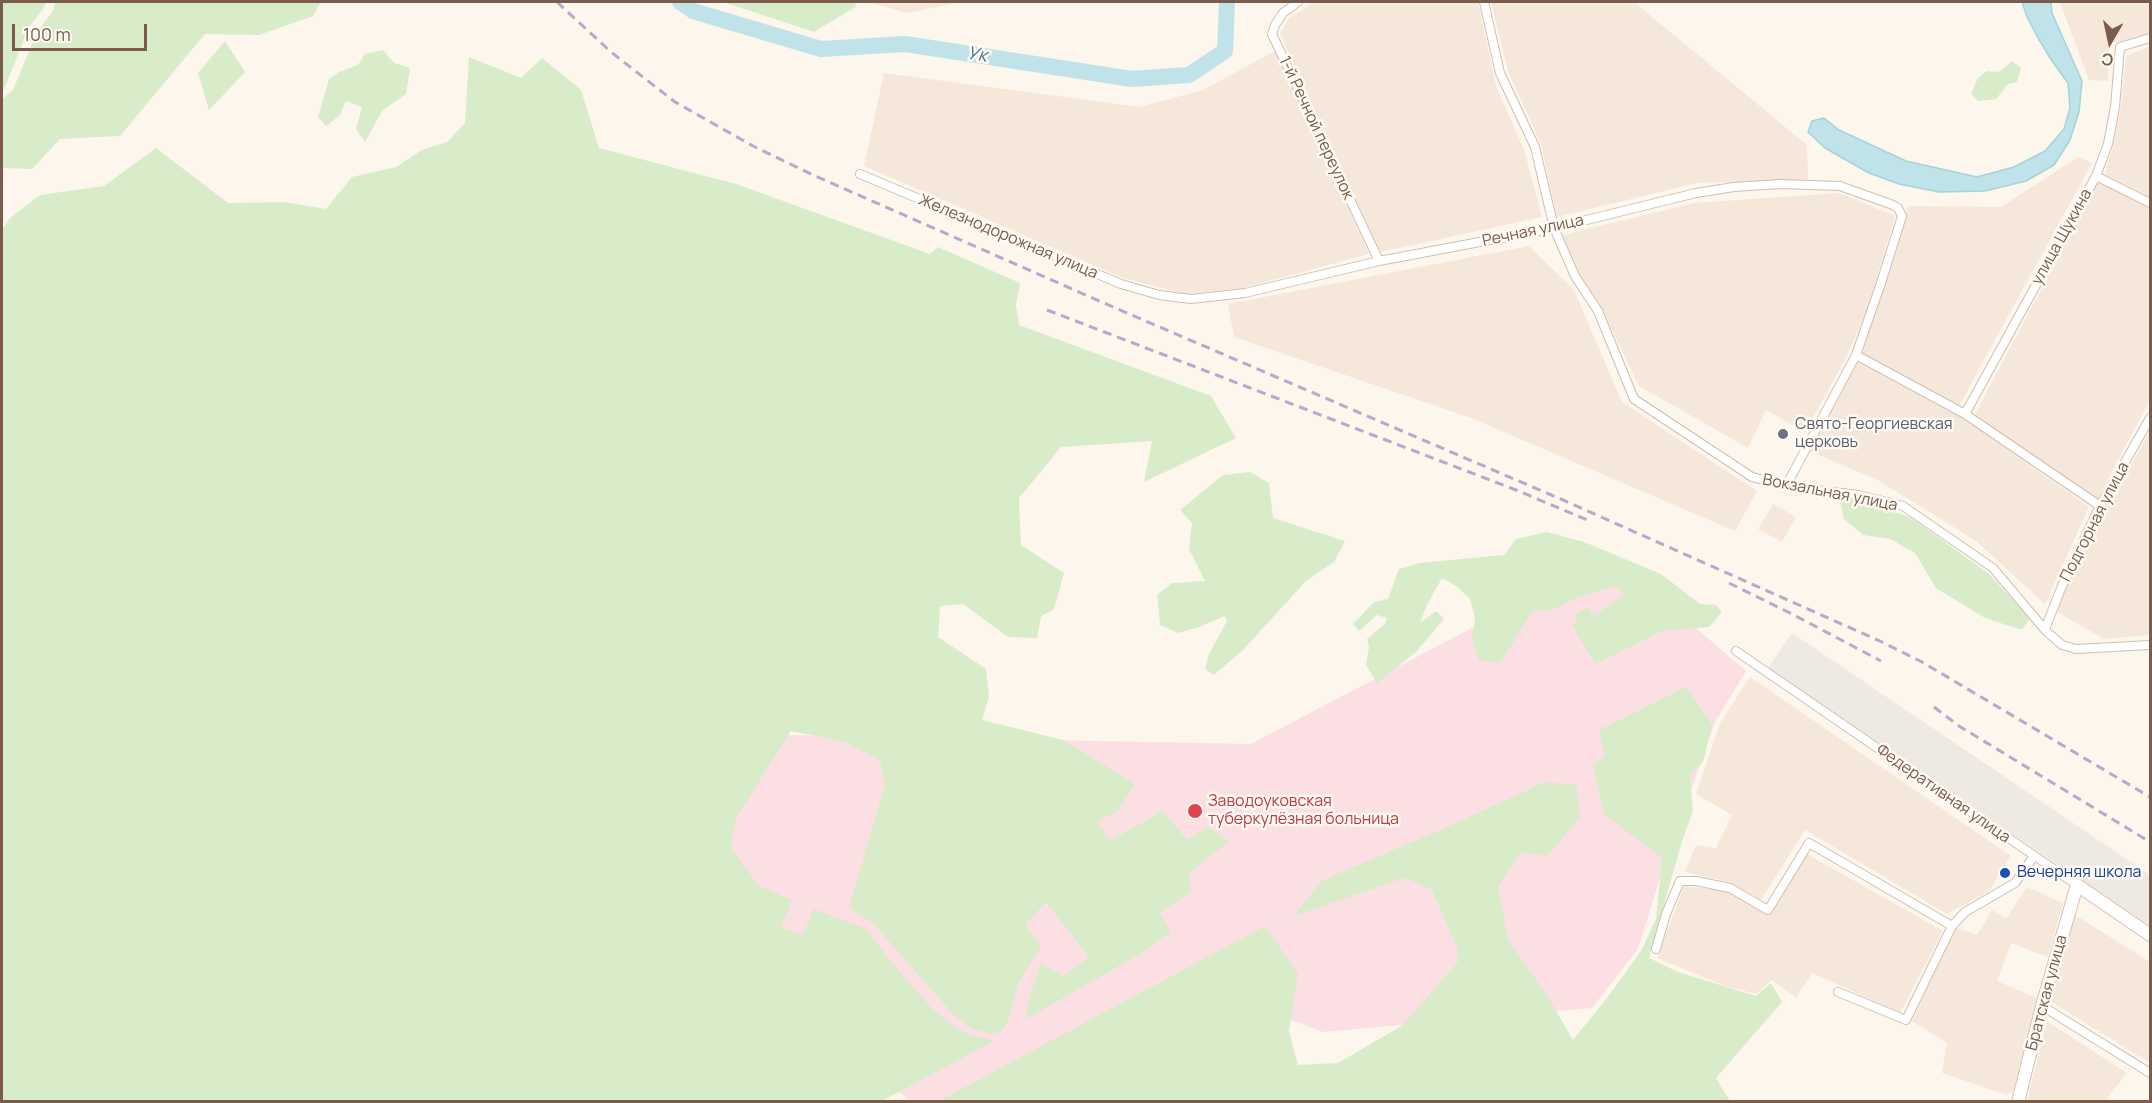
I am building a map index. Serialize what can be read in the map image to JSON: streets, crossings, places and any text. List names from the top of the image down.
{
  "streets": {
    "street": [
      "1-й Речной переулок",
      "Речная улица",
      "Железнодорожная улица",
      "улица Щукина",
      "Вокзальная улица",
      "Подгорная улица",
      "Федеративная улица",
      "Братская улица"
    ]
  },
  "crossings": [
    ["1-й Речной переулок", "Речная улица"],
    ["Речная улица", "Железнодорожная улица"],
    ["Речная улица", "Вокзальная улица"],
    ["Вокзальная улица", "Подгорная улица"],
    ["Федеративная улица", "Братская улица"]
  ],
  "water": ["Ук"],
  "places": ["Свято-Георгиевская церковь", "Заводоуковская туберкулёзная больница", "Вечерняя школа"],
  "scale_bar": "100 m",
  "north": "bottom"
}
